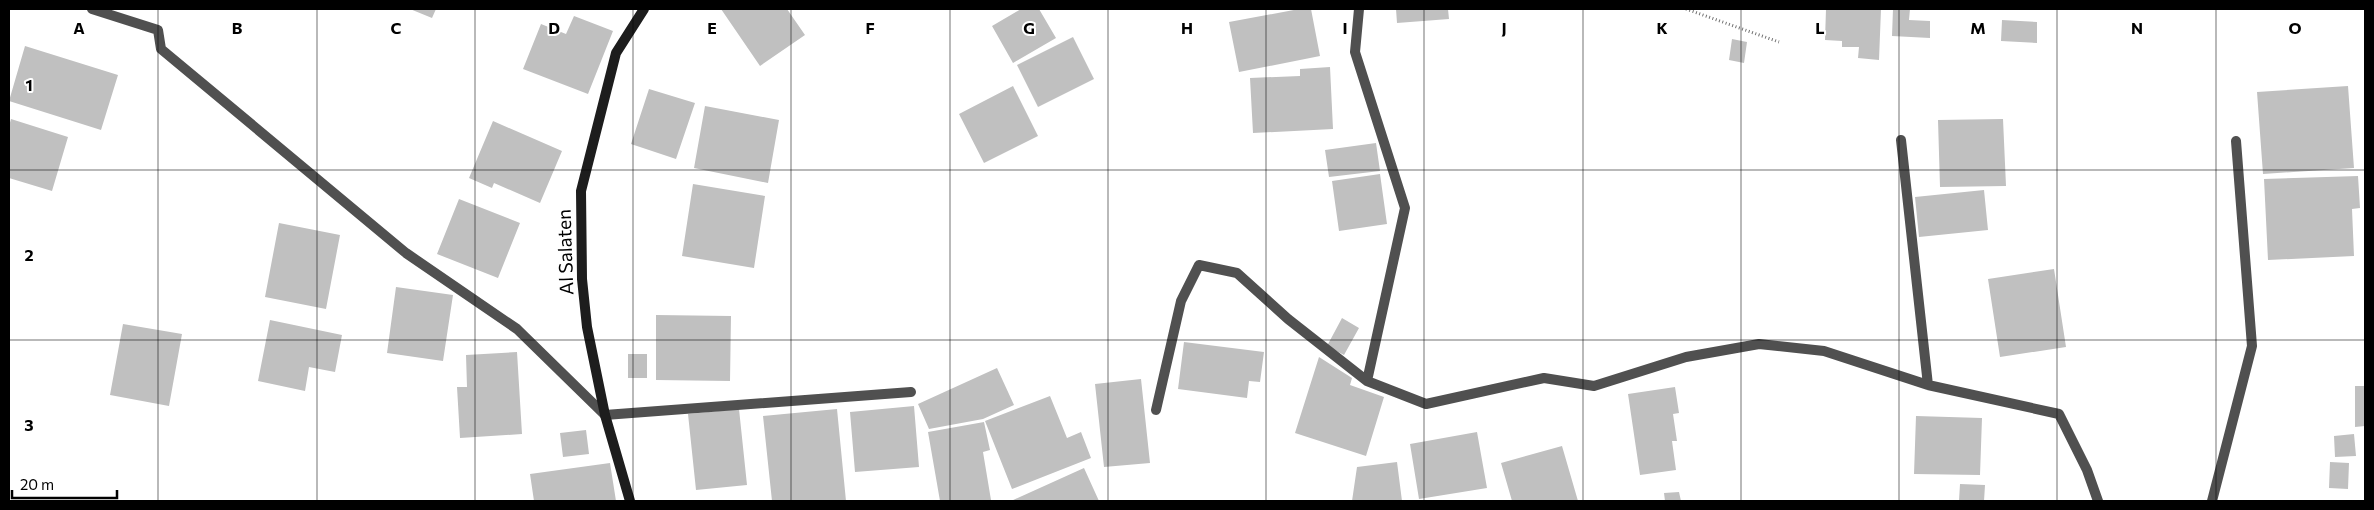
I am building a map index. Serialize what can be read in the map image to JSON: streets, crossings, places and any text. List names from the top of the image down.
{
  "streets": {
    "main road": ["Al Salaten"]
  },
  "scale_bar": "20 m",
  "grid": {
    "columns": [
      "A",
      "B",
      "C",
      "D",
      "E",
      "F",
      "G",
      "H",
      "I",
      "J",
      "K",
      "L",
      "M",
      "N",
      "O"
    ],
    "rows": ["1", "2", "3"]
  }
}
